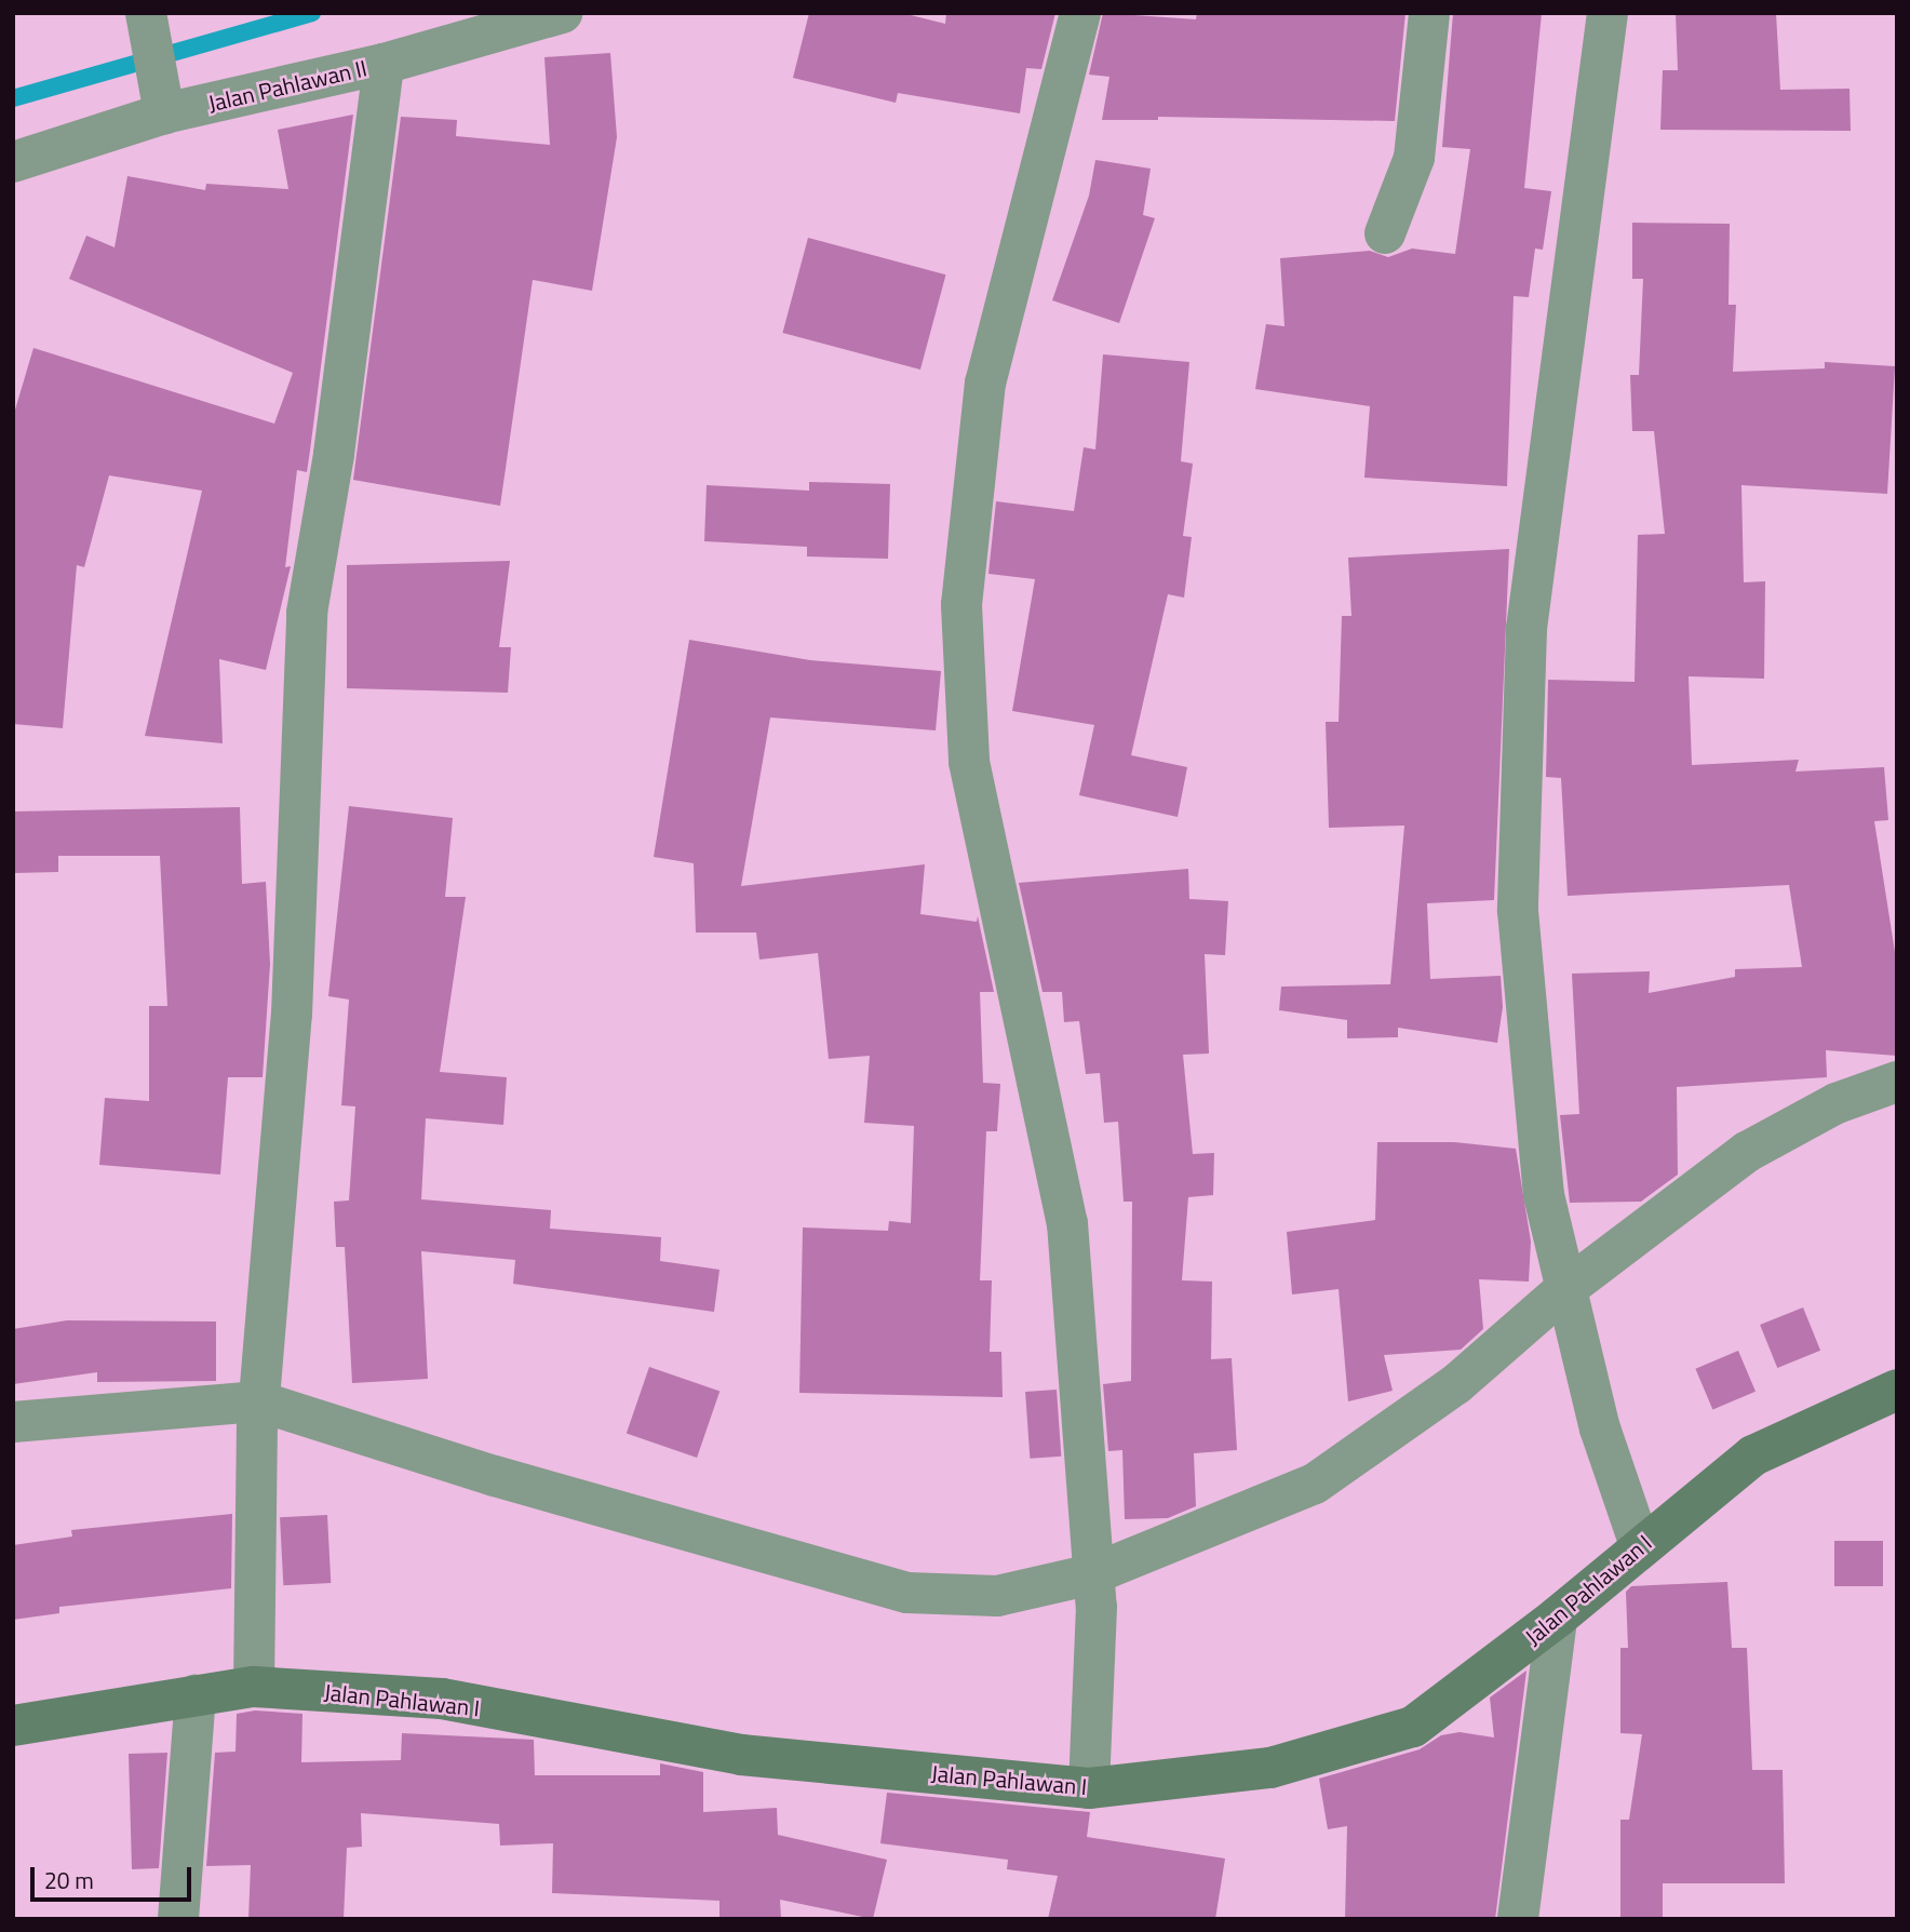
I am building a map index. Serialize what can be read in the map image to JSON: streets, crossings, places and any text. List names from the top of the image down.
{
  "streets": {
    "main road": ["Jalan Pahlawan I"],
    "street": ["Jalan Pahlawan II"]
  },
  "scale_bar": "20 m"
}
